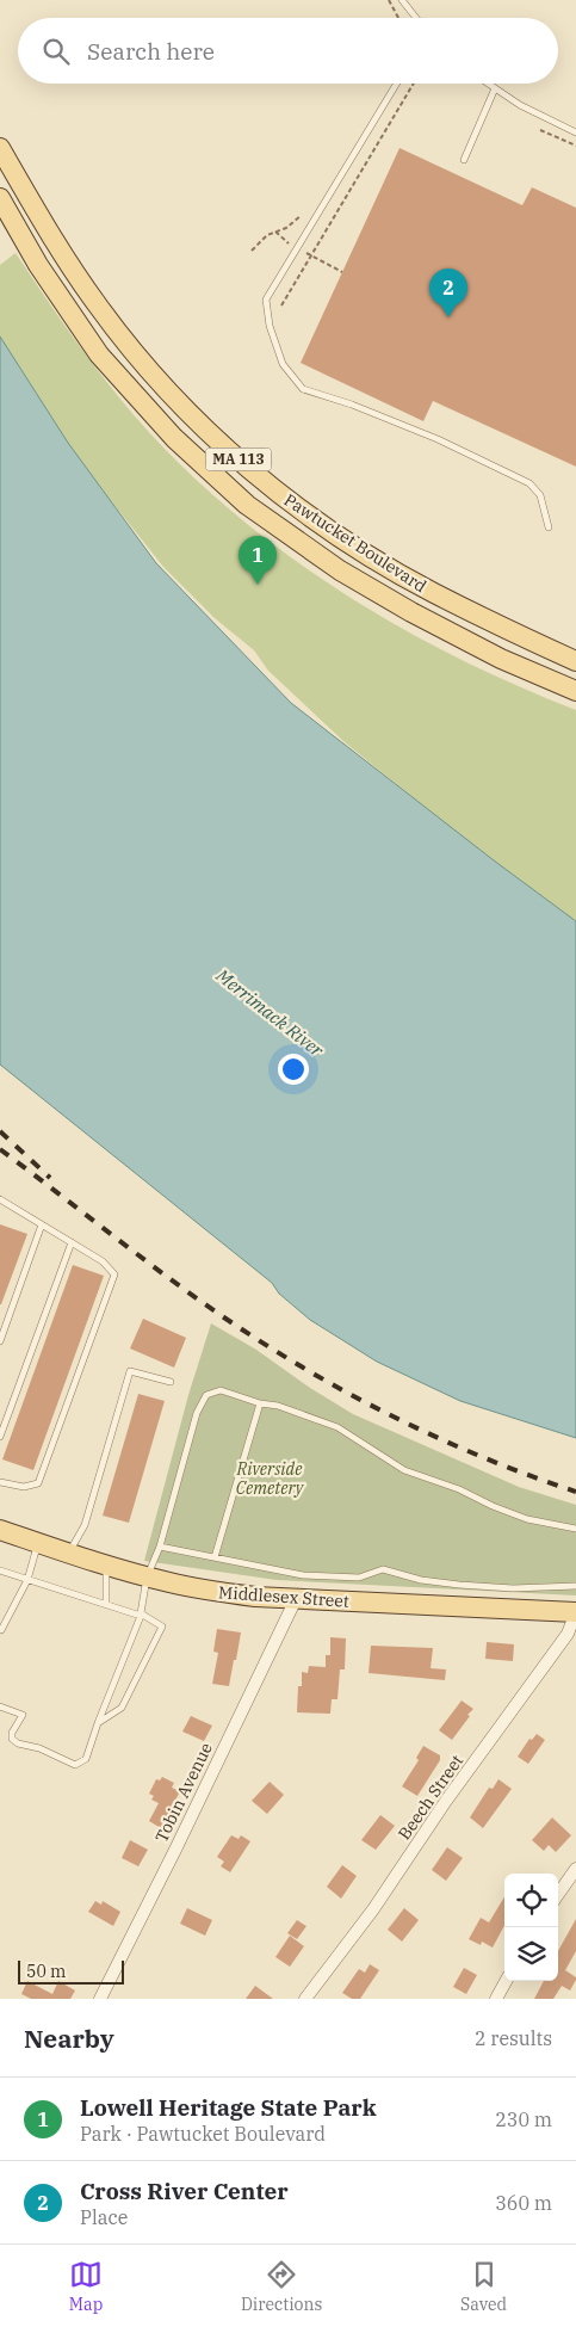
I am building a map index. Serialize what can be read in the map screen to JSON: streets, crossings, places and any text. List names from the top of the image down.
{
  "streets": {
    "main road": ["MA 113", "Pawtucket Boulevard", "Middlesex Street"],
    "street": ["Tobin Avenue", "Beech Street"]
  },
  "crossings": [
    ["Middlesex Street", "Tobin Avenue"],
    ["Middlesex Street", "Beech Street"]
  ],
  "water": ["Merrimack River"],
  "parks": ["Riverside Cemetery"],
  "scale_bar": "50 m",
  "page": {
    "search": "Search here",
    "pins": ["2", "1"],
    "scale": "50 m",
    "heading": ["Nearby", "2 results"],
    "list": [
      {
        "mark": "1",
        "name": "Lowell Heritage State Park",
        "note": "Park · Pawtucket Boulevard",
        "value": "230 m"
      },
      {
        "mark": "2",
        "name": "Cross River Center",
        "note": "Place",
        "value": "360 m"
      }
    ],
    "nav": ["Map", "Directions", "Saved"]
  }
}
